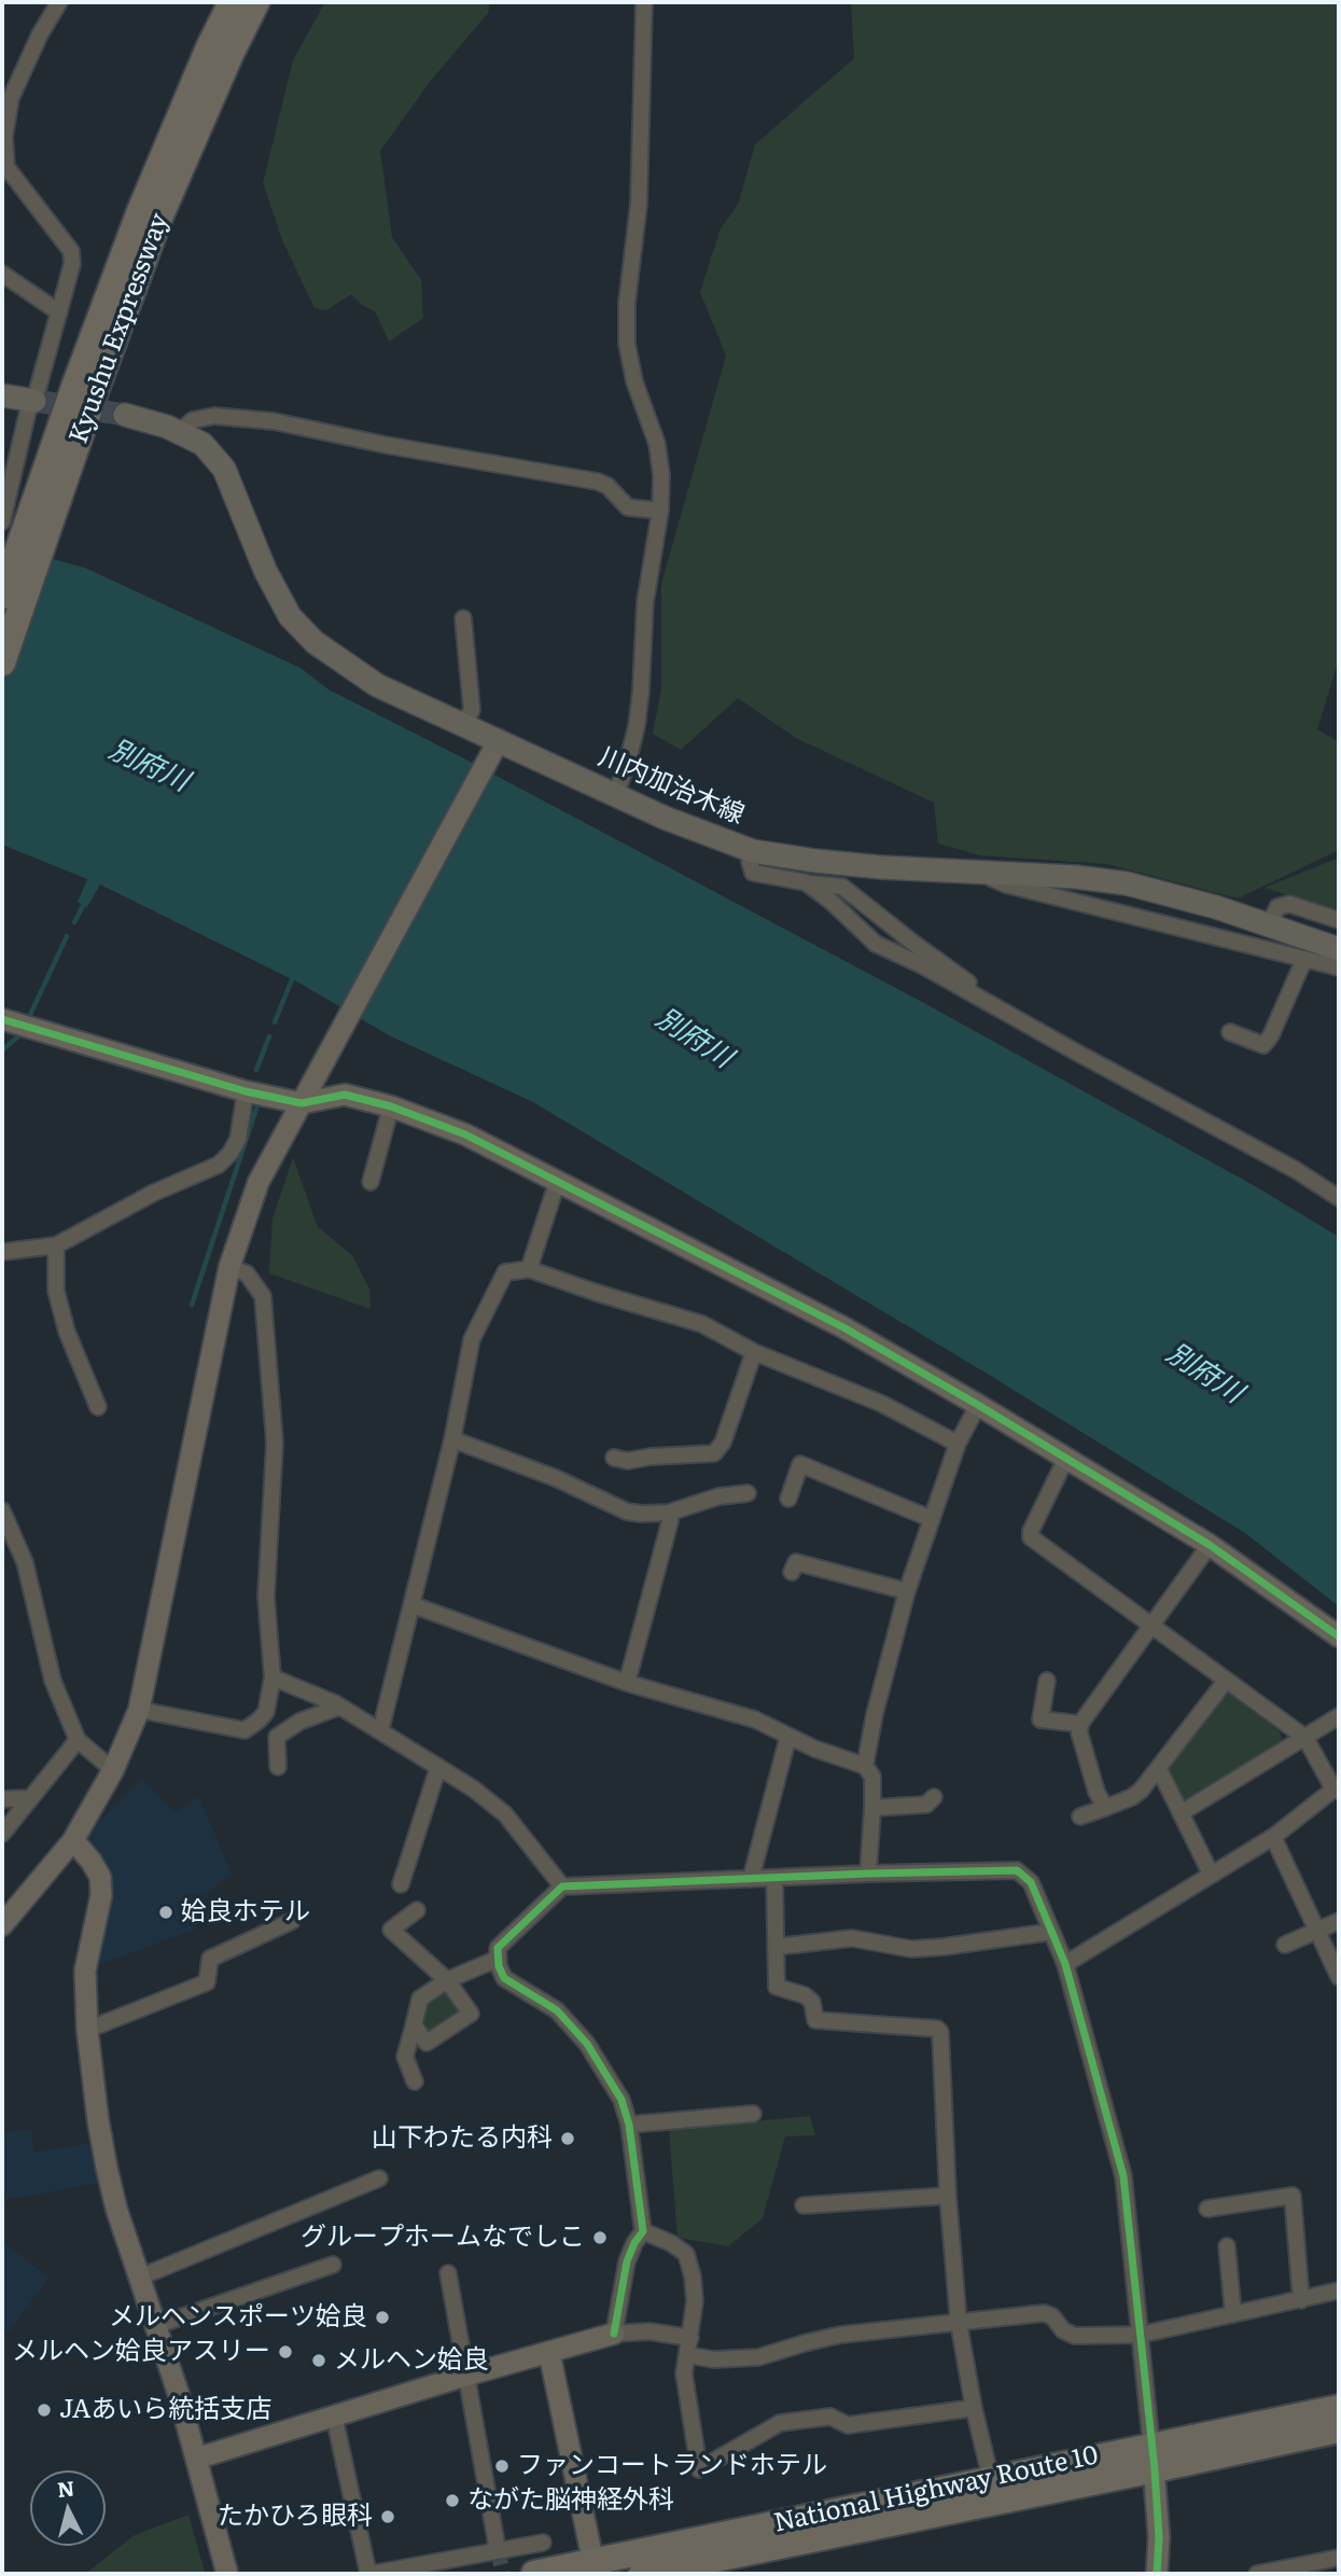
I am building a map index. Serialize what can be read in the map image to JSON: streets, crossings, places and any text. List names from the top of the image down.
{
  "streets": {
    "highway": ["Kyushu Expressway", "National Highway Route 10"],
    "main road": ["川内加治木線"]
  },
  "water": ["別府川"],
  "places": [
    "姶良ホテル",
    "山下わたる内科",
    "グループホームなでしこ",
    "メルヘンスポーツ姶良",
    "メルヘン姶良アスリー",
    "メルヘン姶良",
    "JAあいら統括支店",
    "ファンコートランドホテル",
    "ながた脳神経外科",
    "たかひろ眼科"
  ],
  "north": "top"
}
